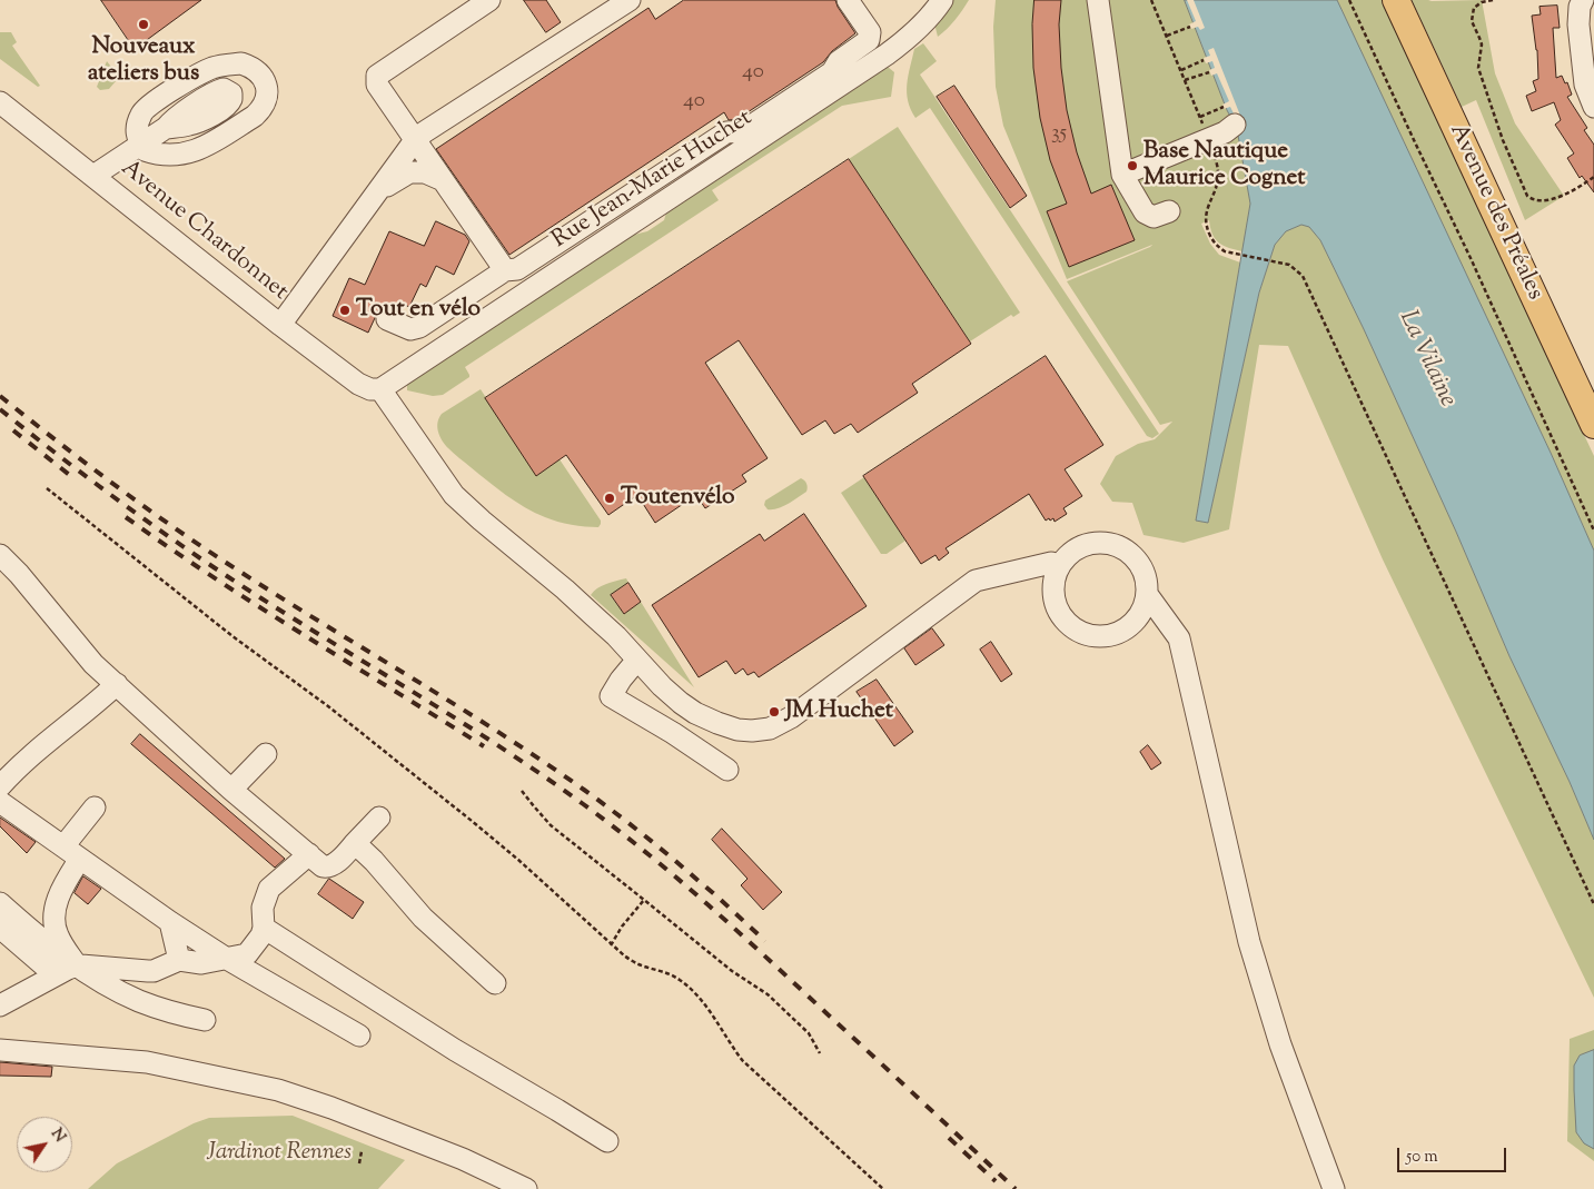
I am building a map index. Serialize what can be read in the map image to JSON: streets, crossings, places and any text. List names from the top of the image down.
{
  "streets": {
    "main road": ["Avenue des Préales"],
    "street": ["Rue Jean-Marie Huchet", "Avenue Chardonnet"]
  },
  "crossings": [
    ["Rue Jean-Marie Huchet", "Avenue Chardonnet"]
  ],
  "water": ["La Vilaine"],
  "parks": ["Jardinot Rennes"],
  "places": [
    "Nouveaux ateliers bus",
    "Base Nautique Maurice Cognet",
    "Tout en vélo",
    "Toutenvélo",
    "JM Huchet"
  ],
  "house_numbers": ["40", "40", "35"],
  "scale_bar": "50 m",
  "north": "top right"
}
